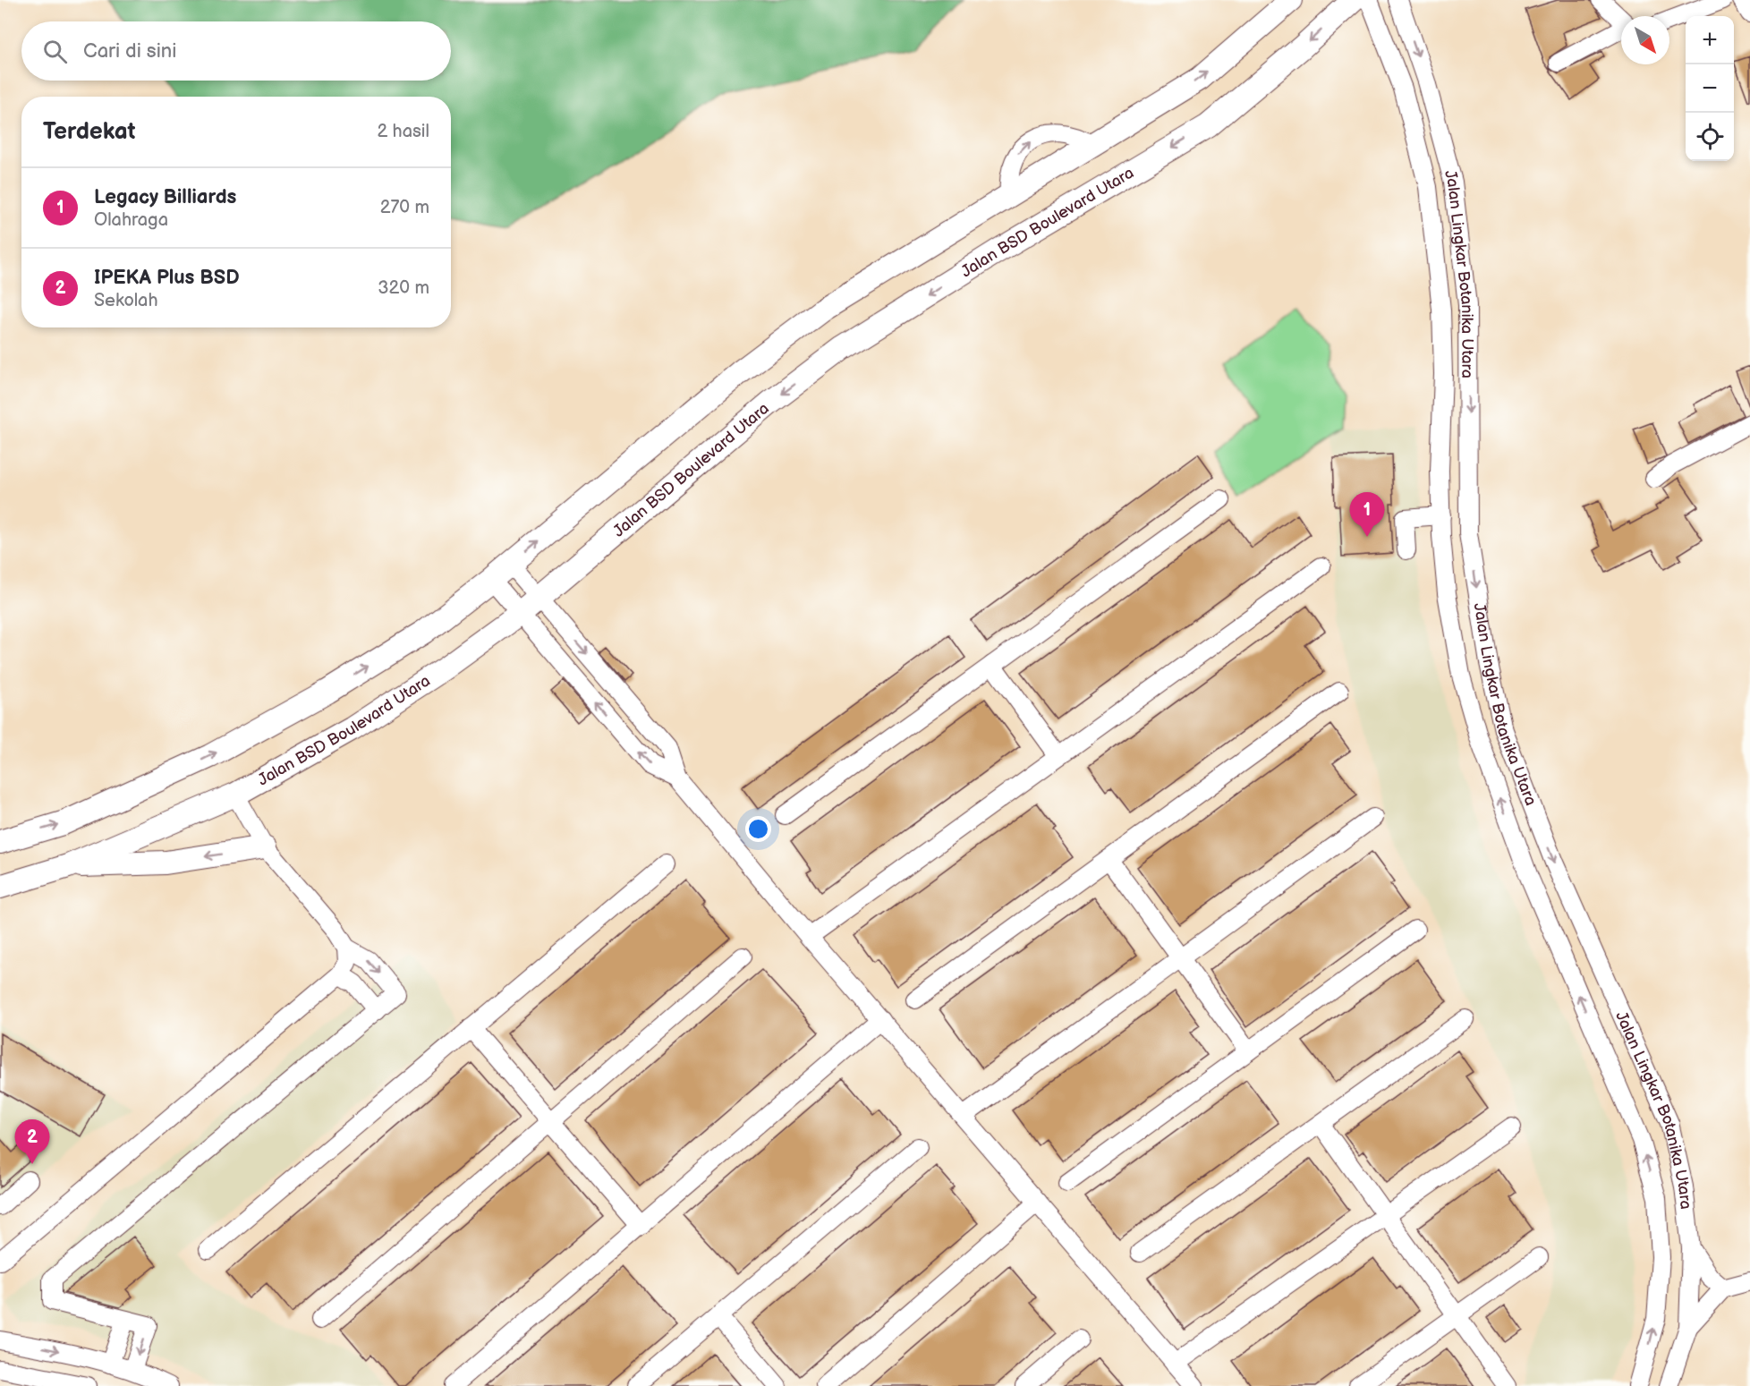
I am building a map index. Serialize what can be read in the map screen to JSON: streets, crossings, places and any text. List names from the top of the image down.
{
  "streets": {
    "main road": ["Jalan BSD Boulevard Utara"],
    "street": ["Jalan Lingkar Botanika Utara"]
  },
  "north": "bottom right",
  "page": {
    "map_buttons": ["+", "−"],
    "search": "Cari di sini",
    "heading": ["Terdekat", "2 hasil"],
    "list": [
      {
        "mark": "1",
        "name": "Legacy Billiards",
        "note": "Olahraga",
        "value": "270 m"
      },
      {
        "mark": "2",
        "name": "IPEKA Plus BSD",
        "note": "Sekolah",
        "value": "320 m"
      }
    ],
    "pins": ["1", "2"]
  }
}
